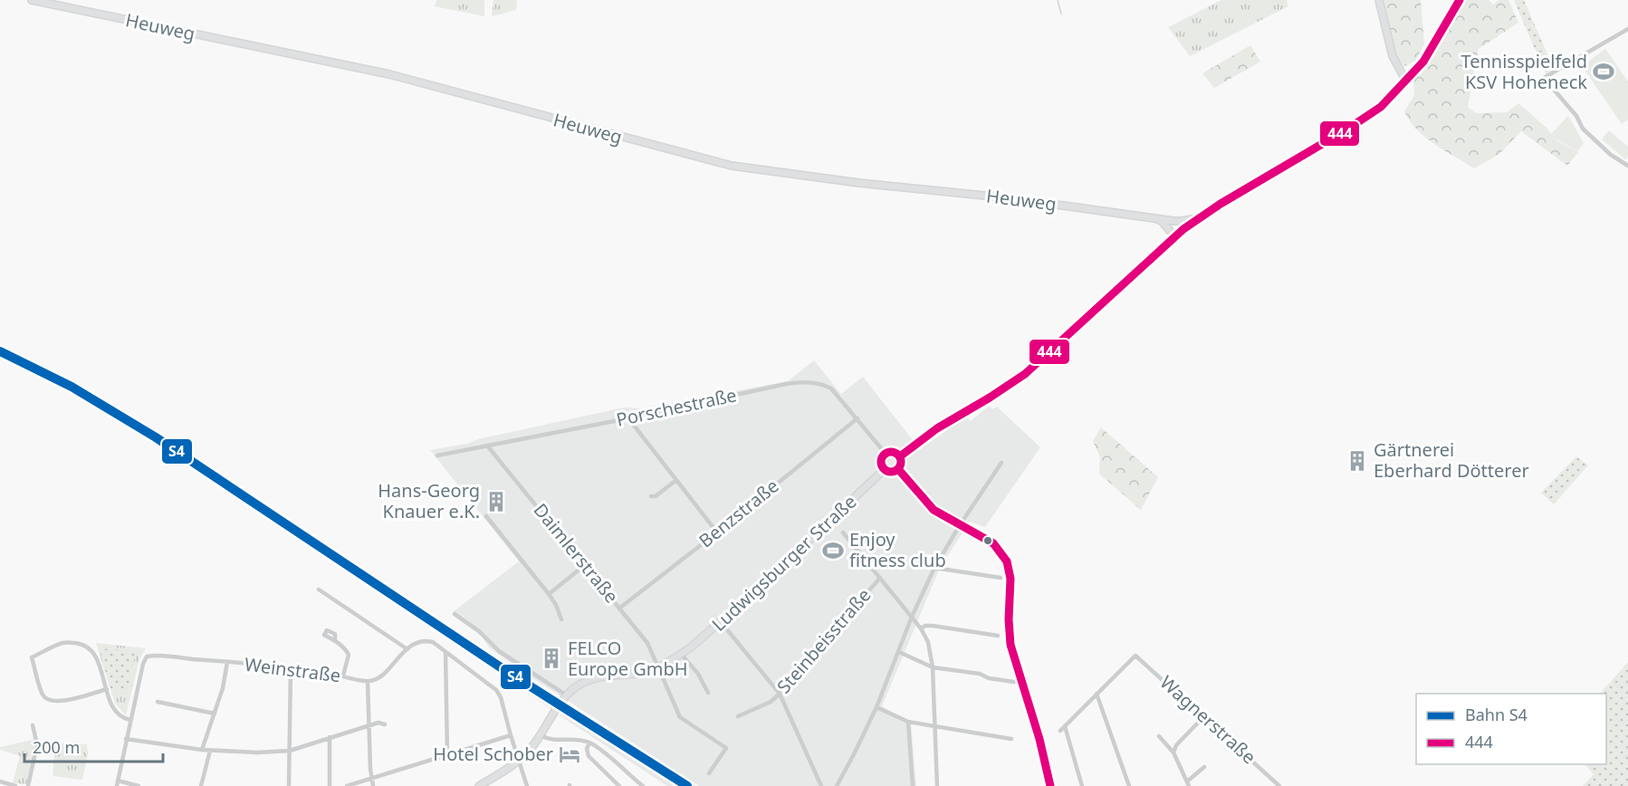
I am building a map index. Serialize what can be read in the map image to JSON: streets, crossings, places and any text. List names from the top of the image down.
{
  "streets": {
    "street": [
      "Heuweg",
      "Porschestraße",
      "Benzstraße",
      "Daimlerstraße",
      "Ludwigsburger Straße",
      "Steinbeisstraße",
      "Weinstraße",
      "Wagnerstraße"
    ]
  },
  "crossings": [
    ["Porschestraße", "Benzstraße"],
    ["Porschestraße", "Daimlerstraße"],
    ["Porschestraße", "Ludwigsburger Straße"],
    ["Benzstraße", "Daimlerstraße"],
    ["Daimlerstraße", "Ludwigsburger Straße"]
  ],
  "places": {
    "sports": ["Tennisspielfeld KSV Hoheneck", "Enjoy fitness club"],
    "building": ["Gärtnerei Eberhard Dötterer", "Hans-Georg Knauer e.K.", "FELCO Europe GmbH"],
    "hotel": ["Hotel Schober"]
  },
  "lines": ["transit line 444", "rail line S4"],
  "legend": ["Bahn S4", "444"],
  "scale_bar": "200 m"
}
